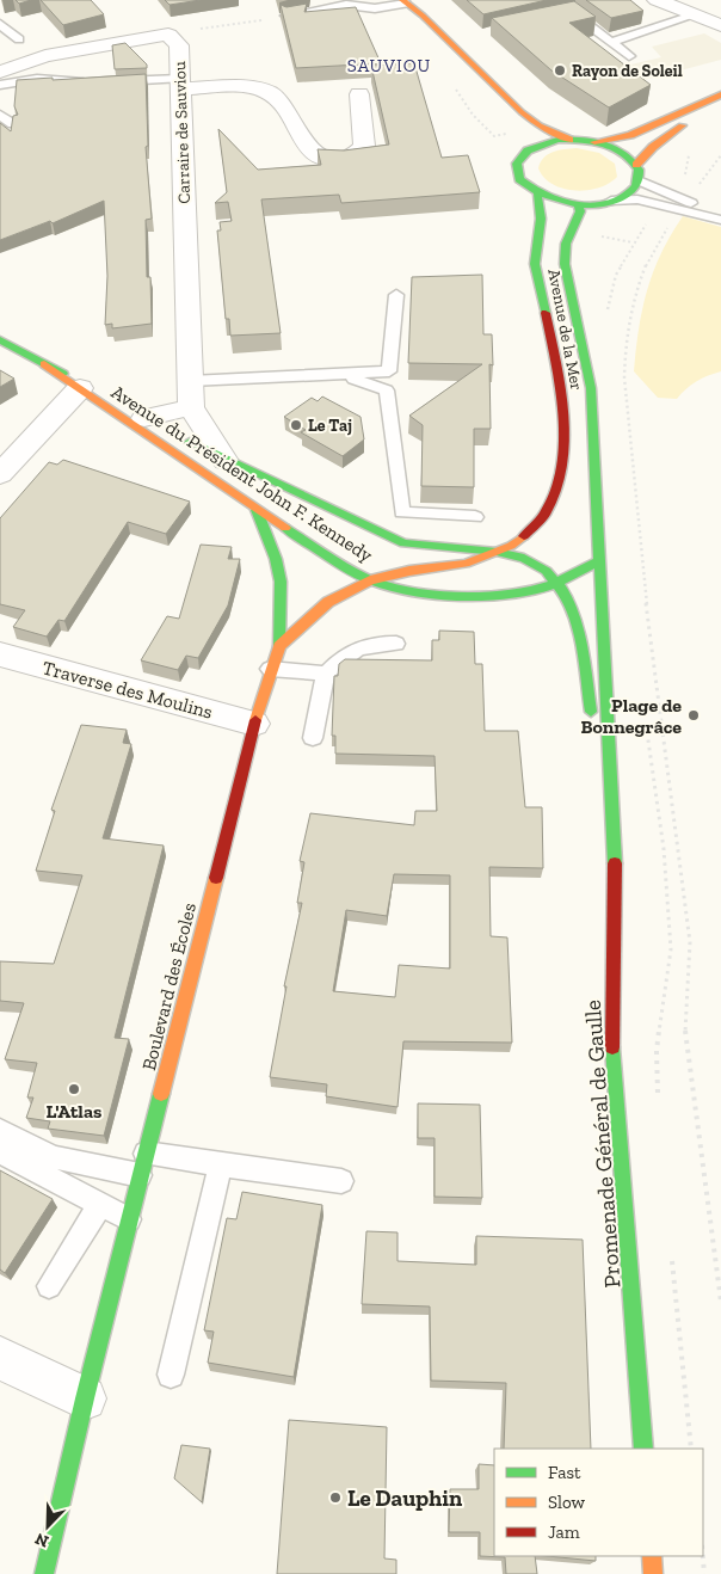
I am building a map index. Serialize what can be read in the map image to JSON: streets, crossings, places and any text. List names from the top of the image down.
{
  "streets": {
    "main road": [
      "Avenue de la Mer",
      "Avenue du Président John F. Kennedy",
      "Boulevard des Écoles",
      "Promenade Général de Gaulle"
    ],
    "street": ["Carraire de Sauviou", "Traverse des Moulins"]
  },
  "crossings": [
    ["Avenue de la Mer", "Avenue du Président John F. Kennedy"],
    ["Avenue de la Mer", "Boulevard des Écoles"],
    ["Avenue de la Mer", "Promenade Général de Gaulle"],
    ["Avenue du Président John F. Kennedy", "Boulevard des Écoles"],
    ["Avenue du Président John F. Kennedy", "Promenade Général de Gaulle"],
    ["Traverse des Moulins", "Boulevard des Écoles"]
  ],
  "districts": ["SAUVIOU"],
  "places": [
    "Rayon de Soleil",
    "Le Taj",
    "Plage de Bonnegrâce",
    "L'Atlas",
    "Le Dauphin"
  ],
  "legend": ["Fast", "Slow", "Jam"],
  "north": "bottom left"
}
